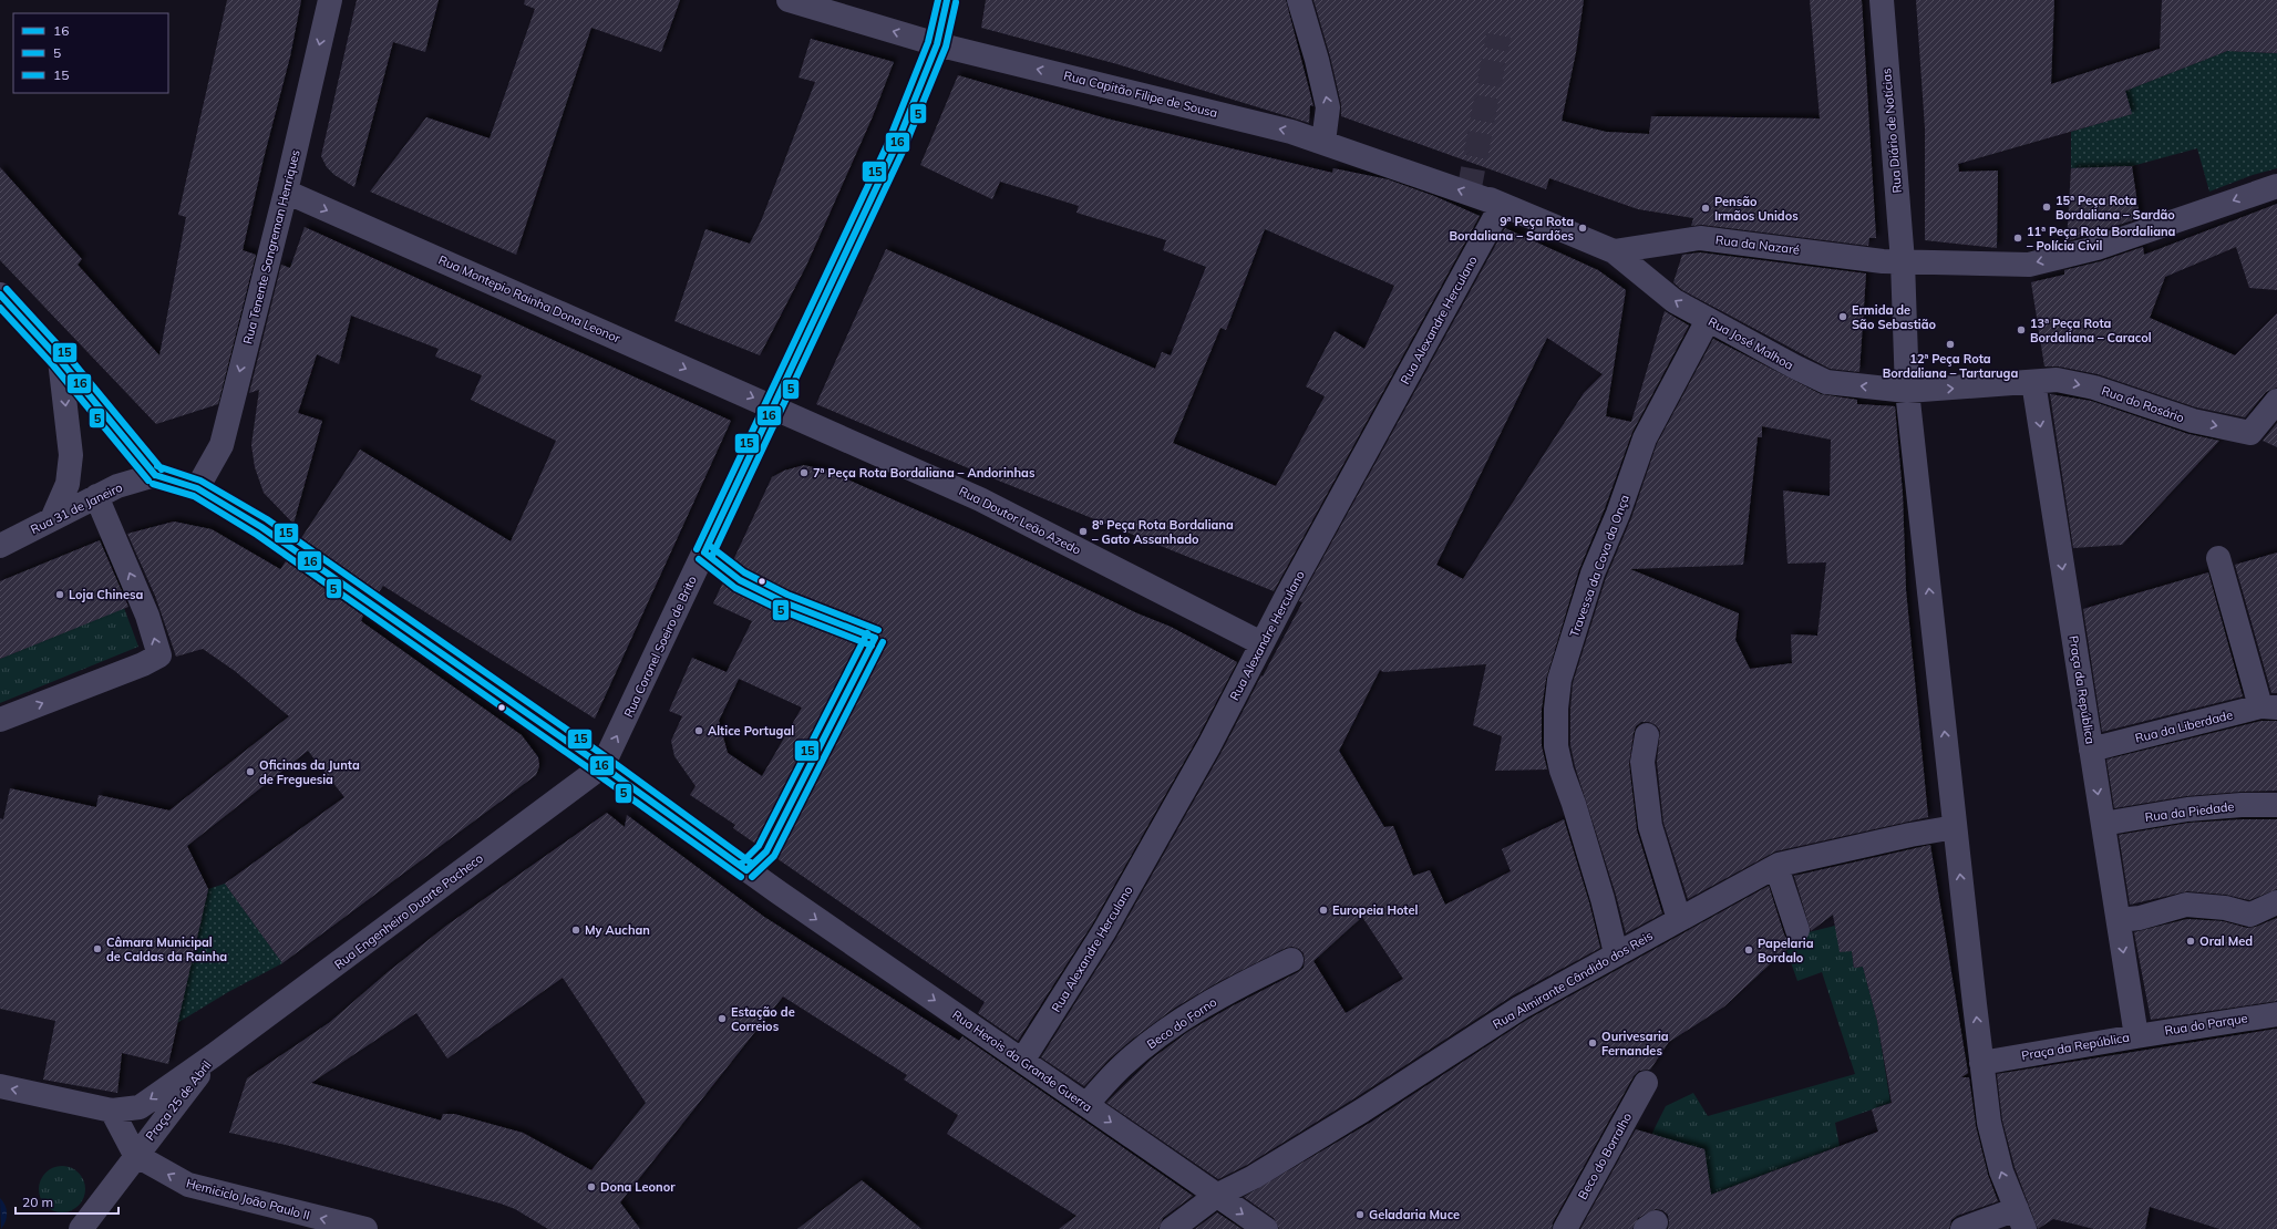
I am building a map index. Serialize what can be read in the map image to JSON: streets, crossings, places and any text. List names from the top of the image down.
{
  "streets": {
    "street": [
      "Rua Capitão Filipe de Sousa",
      "Rua Diário de Notícias",
      "Rua da Nazaré",
      "Rua Tenente Sangreman Henriques",
      "Rua Montepio Rainha Dona Leonor",
      "Rua Alexandre Herculano",
      "Rua José Malhoa",
      "Rua do Rosário",
      "Rua 31 de Janeiro",
      "Rua Doutor Leão Azedo",
      "Travessa da Cova da Onça",
      "Rua Coronel Soeiro de Brito",
      "Praça da República",
      "Rua da Liberdade",
      "Rua da Piedade",
      "Rua Engenheiro Duarte Pacheco",
      "Rua Almirante Cândido dos Reis",
      "Beco do Forno",
      "Rua do Parque",
      "Rua Herois da Grande Guerra",
      "Praça 25 de Abril",
      "Beco do Borralho",
      "Hemiciclo João Paulo II"
    ]
  },
  "crossings": [
    ["Rua Capitão Filipe de Sousa", "Rua da Nazaré"],
    ["Rua Capitão Filipe de Sousa", "Rua Alexandre Herculano"],
    ["Rua Capitão Filipe de Sousa", "Rua José Malhoa"],
    ["Rua Capitão Filipe de Sousa", "Rua Coronel Soeiro de Brito"],
    ["Rua Diário de Notícias", "Rua da Nazaré"],
    ["Rua Diário de Notícias", "Rua José Malhoa"],
    ["Rua da Nazaré", "Rua José Malhoa"],
    ["Rua Tenente Sangreman Henriques", "Rua Montepio Rainha Dona Leonor"],
    ["Rua Tenente Sangreman Henriques", "Rua Herois da Grande Guerra"],
    ["Rua Montepio Rainha Dona Leonor", "Rua Doutor Leão Azedo"],
    ["Rua Montepio Rainha Dona Leonor", "Rua Coronel Soeiro de Brito"],
    ["Rua Alexandre Herculano", "Rua Doutor Leão Azedo"],
    ["Rua Alexandre Herculano", "Rua Herois da Grande Guerra"],
    ["Rua José Malhoa", "Travessa da Cova da Onça"],
    ["Rua do Rosário", "Praça da República"],
    ["Rua 31 de Janeiro", "Rua Herois da Grande Guerra"],
    ["Rua Doutor Leão Azedo", "Rua Coronel Soeiro de Brito"],
    ["Travessa da Cova da Onça", "Rua Almirante Cândido dos Reis"],
    ["Rua Coronel Soeiro de Brito", "Rua Engenheiro Duarte Pacheco"],
    ["Rua Coronel Soeiro de Brito", "Rua Herois da Grande Guerra"],
    ["Praça da República", "Rua da Liberdade"],
    ["Praça da República", "Rua da Piedade"],
    ["Praça da República", "Rua do Parque"],
    ["Rua Engenheiro Duarte Pacheco", "Rua Herois da Grande Guerra"],
    ["Rua Engenheiro Duarte Pacheco", "Praça 25 de Abril"],
    ["Rua Almirante Cândido dos Reis", "Rua Herois da Grande Guerra"],
    ["Beco do Forno", "Rua Herois da Grande Guerra"],
    ["Praça 25 de Abril", "Hemiciclo João Paulo II"]
  ],
  "one_way": [
    "Rua Capitão Filipe de Sousa",
    "Rua Tenente Sangreman Henriques",
    "Rua Montepio Rainha Dona Leonor",
    "Rua José Malhoa",
    "Rua do Rosário",
    "Rua Coronel Soeiro de Brito",
    "Rua Herois da Grande Guerra",
    "Praça 25 de Abril",
    "Hemiciclo João Paulo II"
  ],
  "places": [
    "15ª Peça Rota Bordaliana – Sardão",
    "Pensão Irmãos Unidos",
    "9ª Peça Rota Bordaliana – Sardões",
    "11ª Peça Rota Bordaliana – Polícia Civil",
    "Ermida de São Sebastião",
    "13ª Peça Rota Bordaliana – Caracol",
    "12ª Peça Rota Bordaliana – Tartaruga",
    "7ª Peça Rota Bordaliana – Andorinhas",
    "8ª Peça Rota Bordaliana – Gato Assanhado",
    "Loja Chinesa",
    "Altice Portugal",
    "Oficinas da Junta de Freguesia",
    "Europeia Hotel",
    "My Auchan",
    "Oral Med",
    "Câmara Municipal de Caldas da Rainha",
    "Papelaria Bordalo",
    "Estação de Correios",
    "Ourivesaria Fernandes",
    "Dona Leonor",
    "Geladaria Muce"
  ],
  "lines": ["transit line 16", "transit line 15", "transit line 5"],
  "legend": ["16", "5", "15"],
  "scale_bar": "20 m"
}
